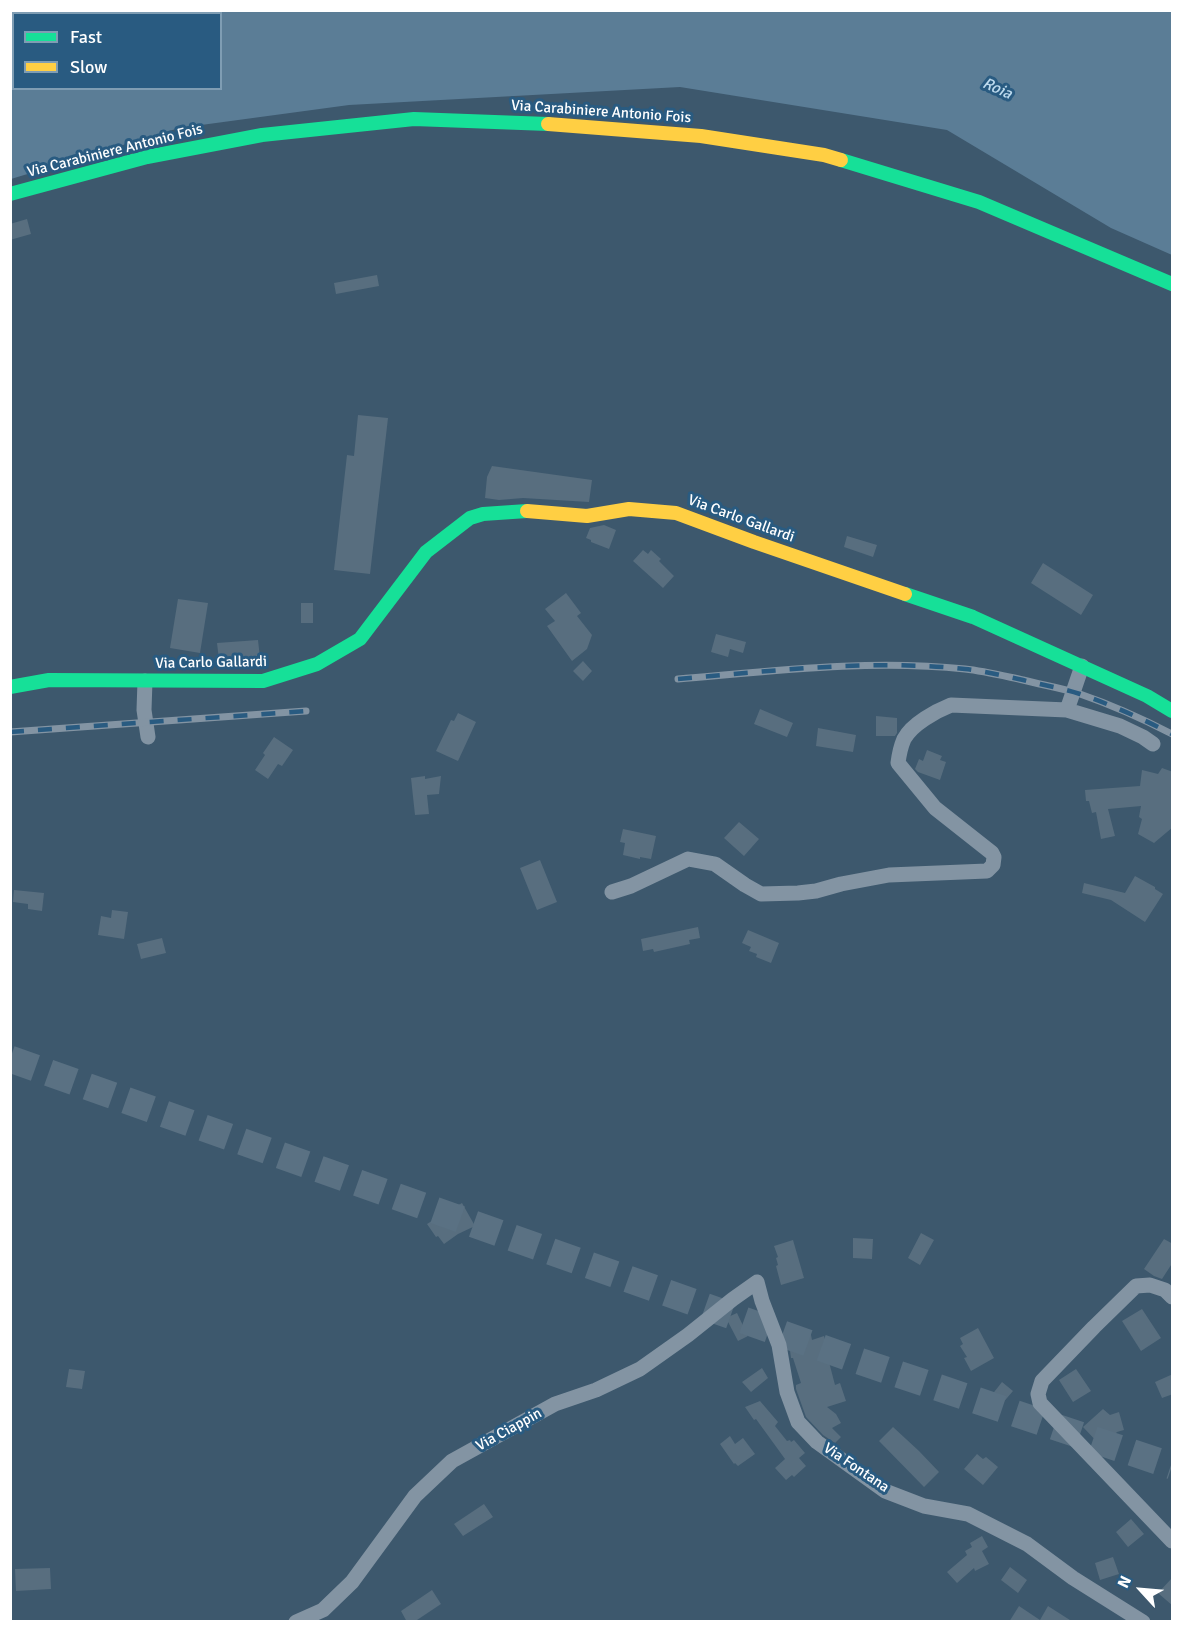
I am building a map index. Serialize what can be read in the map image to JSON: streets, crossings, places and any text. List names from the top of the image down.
{
  "streets": {
    "street": [
      "Via Carabiniere Antonio Fois",
      "Via Carlo Gallardi",
      "Via Ciappin",
      "Via Fontana"
    ]
  },
  "crossings": [
    ["Via Ciappin", "Via Fontana"]
  ],
  "water": ["Roia"],
  "legend": ["Fast", "Slow"],
  "north": "top left"
}
